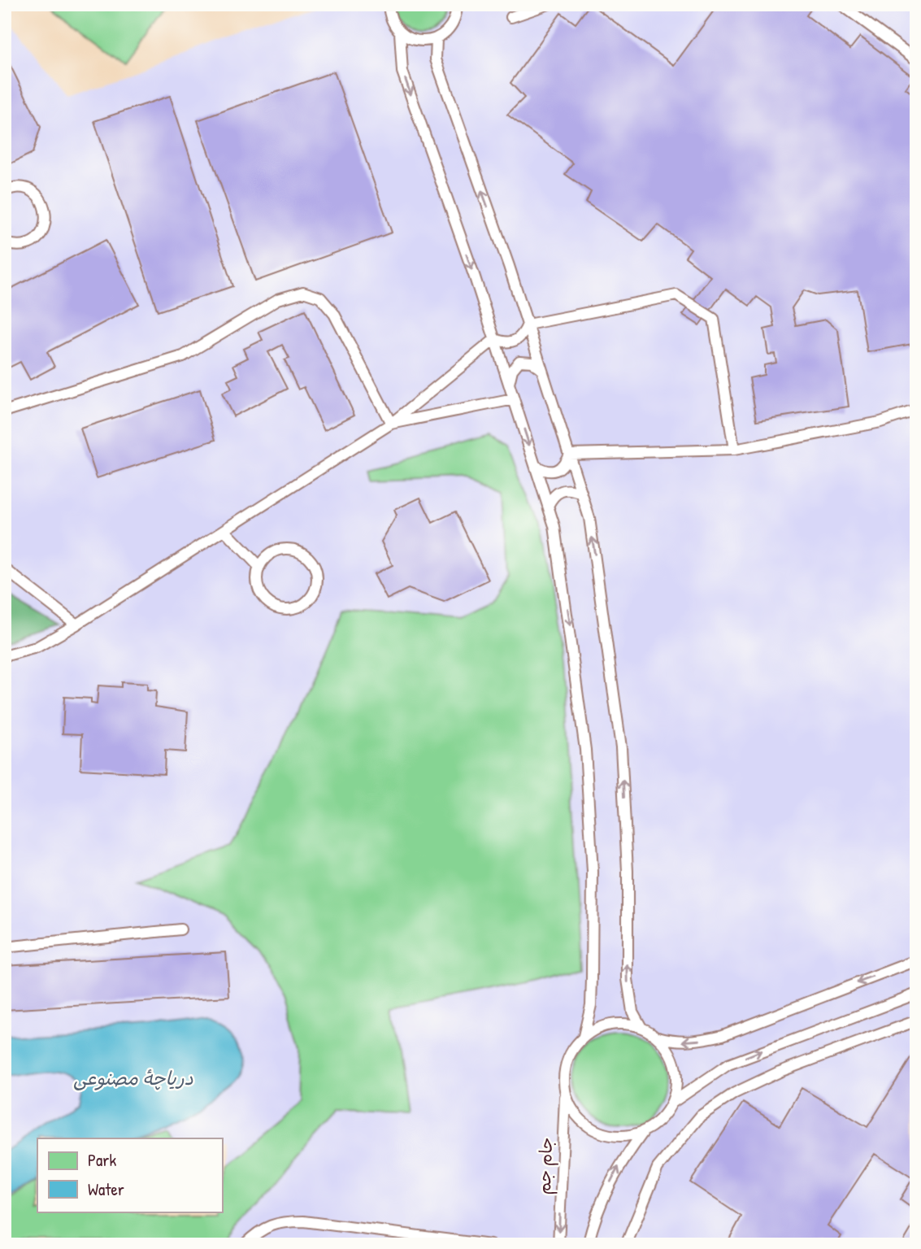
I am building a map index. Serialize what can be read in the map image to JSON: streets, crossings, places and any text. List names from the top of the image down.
{
  "streets": {
    "lane": ["جام جم"]
  },
  "water": ["دریاچهٔ مصنوعی"],
  "legend": ["Park", "Water"]
}
